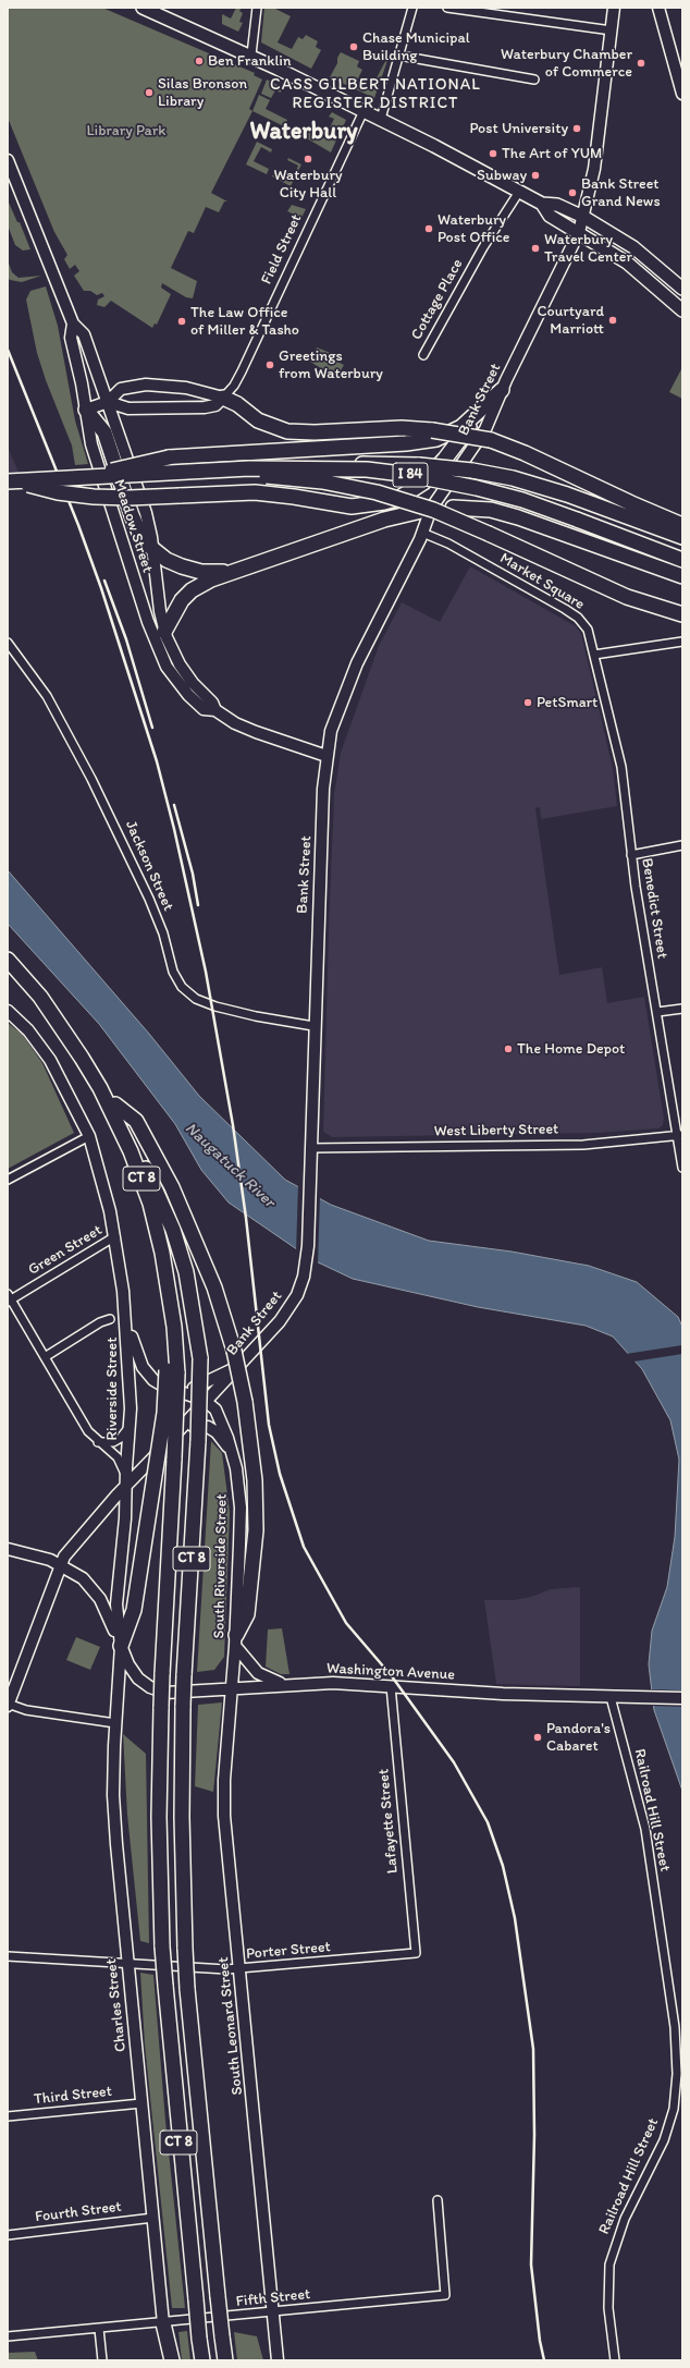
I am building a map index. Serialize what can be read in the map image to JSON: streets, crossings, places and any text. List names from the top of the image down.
{
  "streets": {
    "highway": ["I 84", "CT 8"],
    "main road": [
      "Field Street",
      "Bank Street",
      "Meadow Street",
      "Riverside Street",
      "South Riverside Street",
      "Washington Avenue",
      "Charles Street",
      "South Leonard Street"
    ],
    "street": [
      "Cottage Place",
      "Market Square",
      "Jackson Street",
      "Benedict Street",
      "West Liberty Street",
      "Green Street",
      "Railroad Hill Street",
      "Lafayette Street",
      "Porter Street",
      "Third Street",
      "Fourth Street",
      "Fifth Street"
    ]
  },
  "crossings": [
    ["Field Street", "Meadow Street"],
    ["Bank Street", "Meadow Street"],
    ["Bank Street", "Market Square"],
    ["Bank Street", "Jackson Street"],
    ["Bank Street", "West Liberty Street"],
    ["Bank Street", "Riverside Street"],
    ["Bank Street", "South Riverside Street"],
    ["Bank Street", "Washington Avenue"],
    ["Market Square", "Benedict Street"],
    ["Benedict Street", "West Liberty Street"],
    ["Green Street", "Riverside Street"],
    ["Riverside Street", "South Riverside Street"],
    ["South Riverside Street", "Washington Avenue"],
    ["South Riverside Street", "South Leonard Street"],
    ["Washington Avenue", "Railroad Hill Street"],
    ["Washington Avenue", "Lafayette Street"],
    ["Washington Avenue", "Charles Street"],
    ["Washington Avenue", "South Leonard Street"],
    ["Lafayette Street", "Porter Street"],
    ["Porter Street", "Charles Street"],
    ["Porter Street", "South Leonard Street"],
    ["Charles Street", "Third Street"],
    ["Charles Street", "Fourth Street"],
    ["Charles Street", "Fifth Street"],
    ["South Leonard Street", "Fifth Street"]
  ],
  "districts": ["CASS GILBERT NATIONAL REGISTER DISTRICT", "Waterbury"],
  "water": ["Naugatuck River"],
  "parks": ["Library Park"],
  "places": [
    "Chase Municipal Building",
    "Ben Franklin",
    "Waterbury Chamber of Commerce",
    "Silas Bronson Library",
    "Post University",
    "The Art of YUM",
    "Waterbury City Hall",
    "Subway",
    "Bank Street Grand News",
    "Waterbury Post Office",
    "Waterbury Travel Center",
    "Courtyard Marriott",
    "The Law Office of Miller & Tasho",
    "Greetings from Waterbury",
    "PetSmart",
    "The Home Depot",
    "Pandora's Cabaret"
  ]
}
